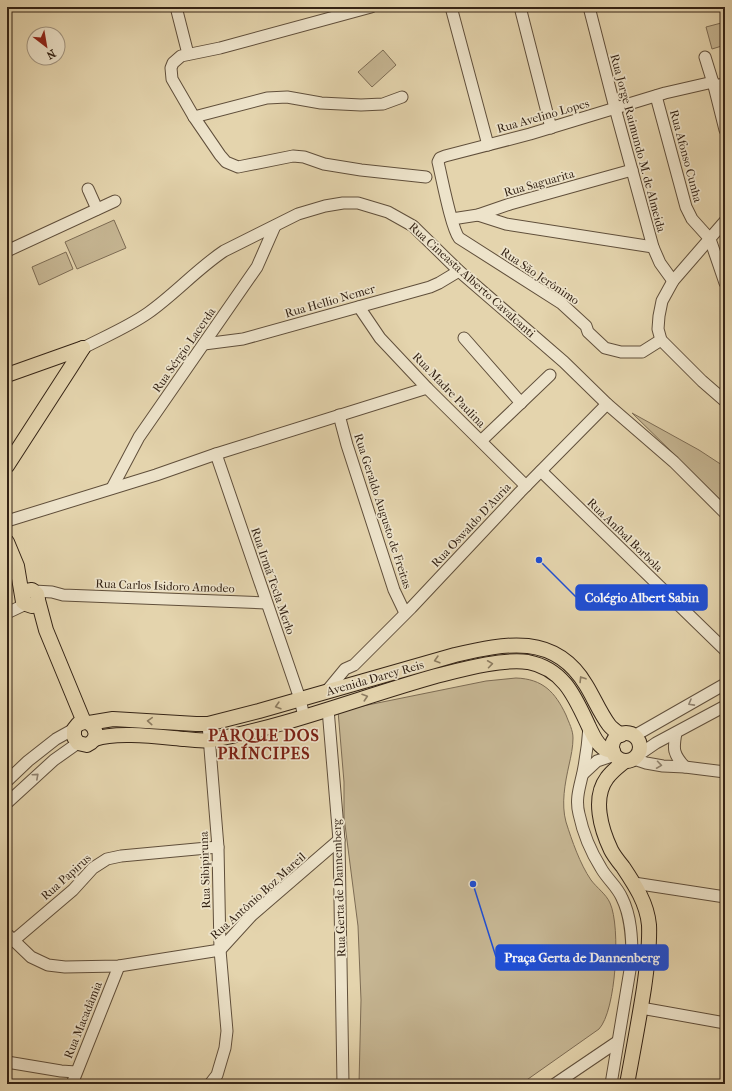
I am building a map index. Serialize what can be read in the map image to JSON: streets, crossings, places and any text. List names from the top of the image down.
{
  "streets": {
    "main road": ["Rua Cineasta Alberto Cavalcanti", "Avenida Darcy Reis", "Rua Gerta de Dannemberg"],
    "street": [
      "Rua Avelino Lopes",
      "Rua Jorge Raimundo M. de Almeida",
      "Rua Afonso Cunha",
      "Rua Saguarita",
      "Rua São Jerônimo",
      "Rua Hellio Nemer",
      "Rua Sérgio Lacerda",
      "Rua Madre Paulina",
      "Rua Geraldo Augusto de Freitas",
      "Rua Oswaldo D'Auria",
      "Rua Aníbal Borbola",
      "Rua Irmã Tecla Merlo",
      "Rua Carlos Isidoro Amodeo",
      "Rua Sibipiruna",
      "Rua Papirus",
      "Rua Antônio Boz Mareil",
      "Rua Macadâmia"
    ]
  },
  "crossings": [
    ["Rua Avelino Lopes", "Rua Jorge Raimundo M. de Almeida"],
    ["Rua Avelino Lopes", "Rua Afonso Cunha"],
    ["Rua Avelino Lopes", "Rua Saguarita"],
    ["Rua Avelino Lopes", "Rua São Jerônimo"],
    ["Rua Jorge Raimundo M. de Almeida", "Rua Saguarita"],
    ["Rua Saguarita", "Rua São Jerônimo"],
    ["Rua Cineasta Alberto Cavalcanti", "Rua Hellio Nemer"],
    ["Rua Cineasta Alberto Cavalcanti", "Rua Sérgio Lacerda"],
    ["Rua Cineasta Alberto Cavalcanti", "Rua Oswaldo D'Auria"],
    ["Rua Hellio Nemer", "Rua Sérgio Lacerda"],
    ["Rua Hellio Nemer", "Rua Madre Paulina"],
    ["Rua Madre Paulina", "Rua Oswaldo D'Auria"],
    ["Rua Geraldo Augusto de Freitas", "Rua Oswaldo D'Auria"],
    ["Rua Oswaldo D'Auria", "Rua Aníbal Borbola"],
    ["Rua Oswaldo D'Auria", "Avenida Darcy Reis"],
    ["Rua Oswaldo D'Auria", "Rua Gerta de Dannemberg"],
    ["Rua Irmã Tecla Merlo", "Rua Carlos Isidoro Amodeo"],
    ["Rua Irmã Tecla Merlo", "Avenida Darcy Reis"],
    ["Avenida Darcy Reis", "Rua Sibipiruna"],
    ["Avenida Darcy Reis", "Rua Gerta de Dannemberg"],
    ["Rua Sibipiruna", "Rua Papirus"],
    ["Rua Sibipiruna", "Rua Antônio Boz Mareil"],
    ["Rua Papirus", "Rua Antônio Boz Mareil"],
    ["Rua Gerta de Dannemberg", "Rua Antônio Boz Mareil"],
    ["Rua Antônio Boz Mareil", "Rua Macadâmia"]
  ],
  "districts": ["PARQUE DOS PRÍNCIPES"],
  "places": ["Colégio Albert Sabin", "Praça Gerta de Dannenberg"],
  "north": "bottom right"
}
